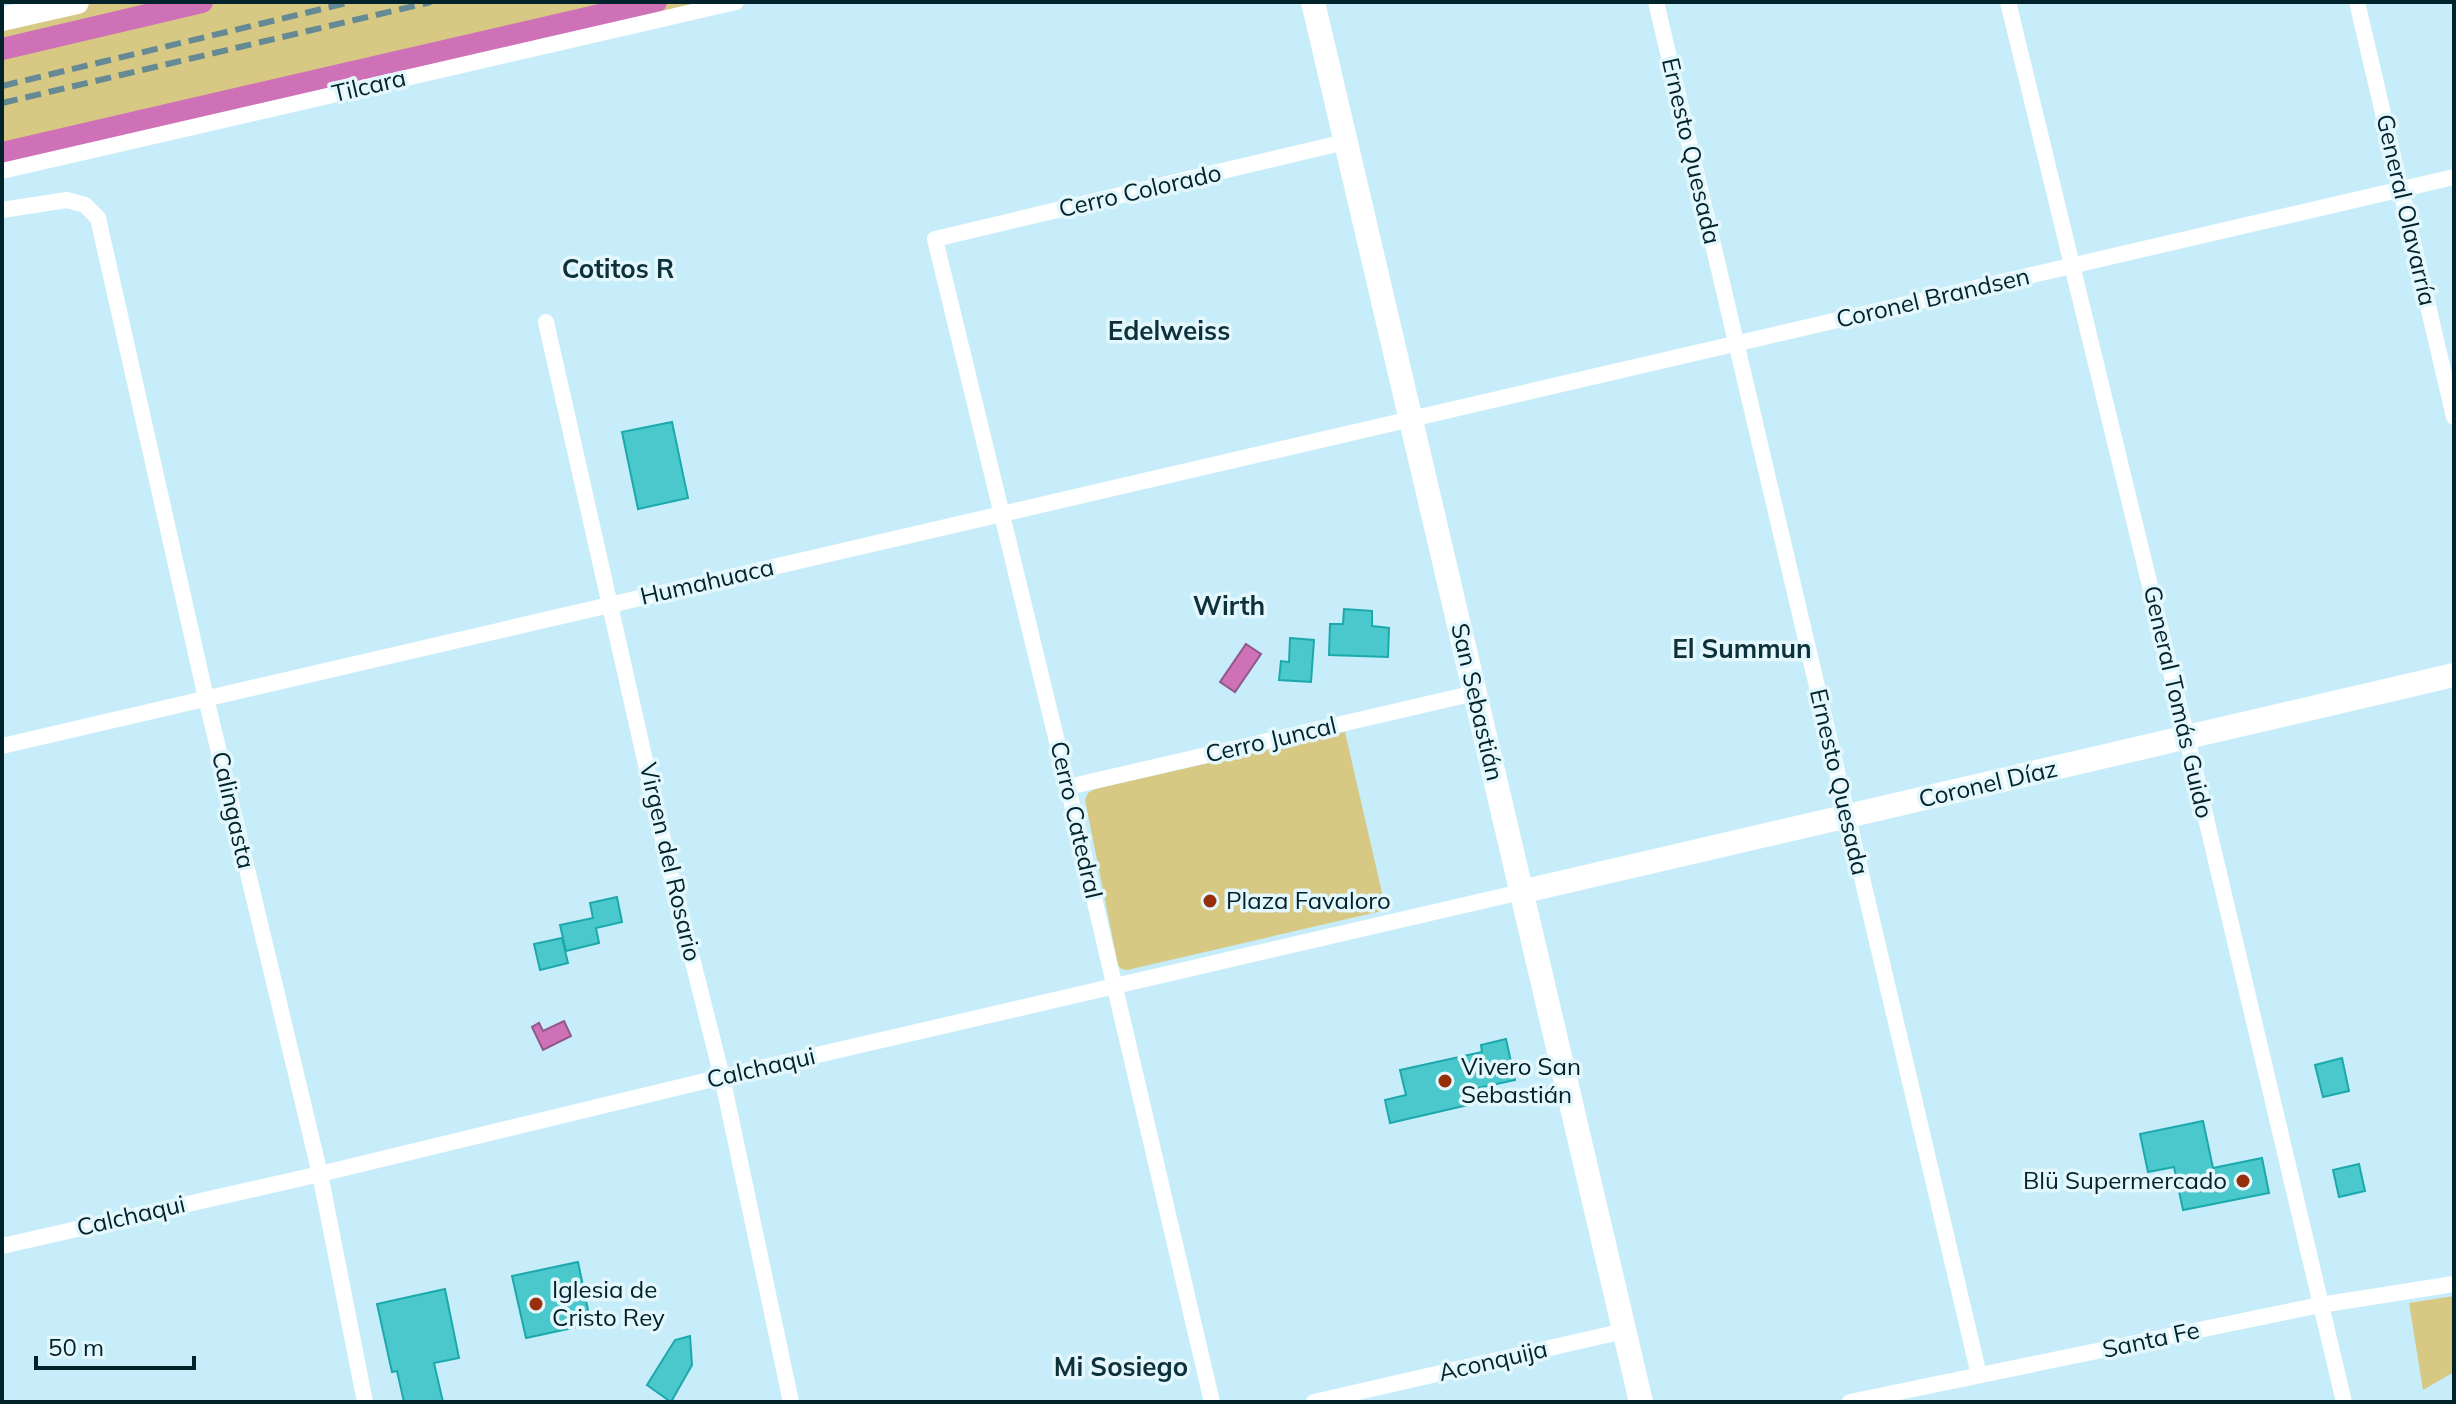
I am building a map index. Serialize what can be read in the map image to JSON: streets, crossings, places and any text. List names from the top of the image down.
{
  "streets": {
    "main road": ["San Sebastián", "Coronel Díaz"],
    "street": [
      "Tilcara",
      "Ernesto Quesada",
      "Cerro Colorado",
      "General Olavarría",
      "Coronel Brandsen",
      "Humahuaca",
      "General Tomás Guido",
      "Cerro Juncal",
      "Calingasta",
      "Cerro Catedral",
      "Virgen del Rosario",
      "Calchaqui",
      "Santa Fe",
      "Aconquija"
    ]
  },
  "crossings": [
    ["Ernesto Quesada", "Coronel Brandsen"],
    ["Ernesto Quesada", "Coronel Díaz"],
    ["Ernesto Quesada", "Santa Fe"],
    ["Cerro Colorado", "San Sebastián"],
    ["Cerro Colorado", "Cerro Catedral"],
    ["General Olavarría", "Coronel Brandsen"],
    ["Coronel Brandsen", "Humahuaca"],
    ["Coronel Brandsen", "San Sebastián"],
    ["Coronel Brandsen", "General Tomás Guido"],
    ["Humahuaca", "San Sebastián"],
    ["Humahuaca", "Calingasta"],
    ["Humahuaca", "Cerro Catedral"],
    ["Humahuaca", "Virgen del Rosario"],
    ["San Sebastián", "Cerro Juncal"],
    ["San Sebastián", "Coronel Díaz"],
    ["San Sebastián", "Calchaqui"],
    ["San Sebastián", "Aconquija"],
    ["General Tomás Guido", "Coronel Díaz"],
    ["General Tomás Guido", "Santa Fe"],
    ["Cerro Juncal", "Cerro Catedral"],
    ["Coronel Díaz", "Calchaqui"],
    ["Calingasta", "Calchaqui"],
    ["Cerro Catedral", "Calchaqui"],
    ["Virgen del Rosario", "Calchaqui"]
  ],
  "districts": [
    "Cotitos R",
    "Edelweiss",
    "Wirth",
    "El Summun",
    "Mi Sosiego"
  ],
  "places": [
    "Plaza Favaloro",
    "Vivero San Sebastián",
    "Blü Supermercado",
    "Iglesia de Cristo Rey"
  ],
  "scale_bar": "50 m"
}
